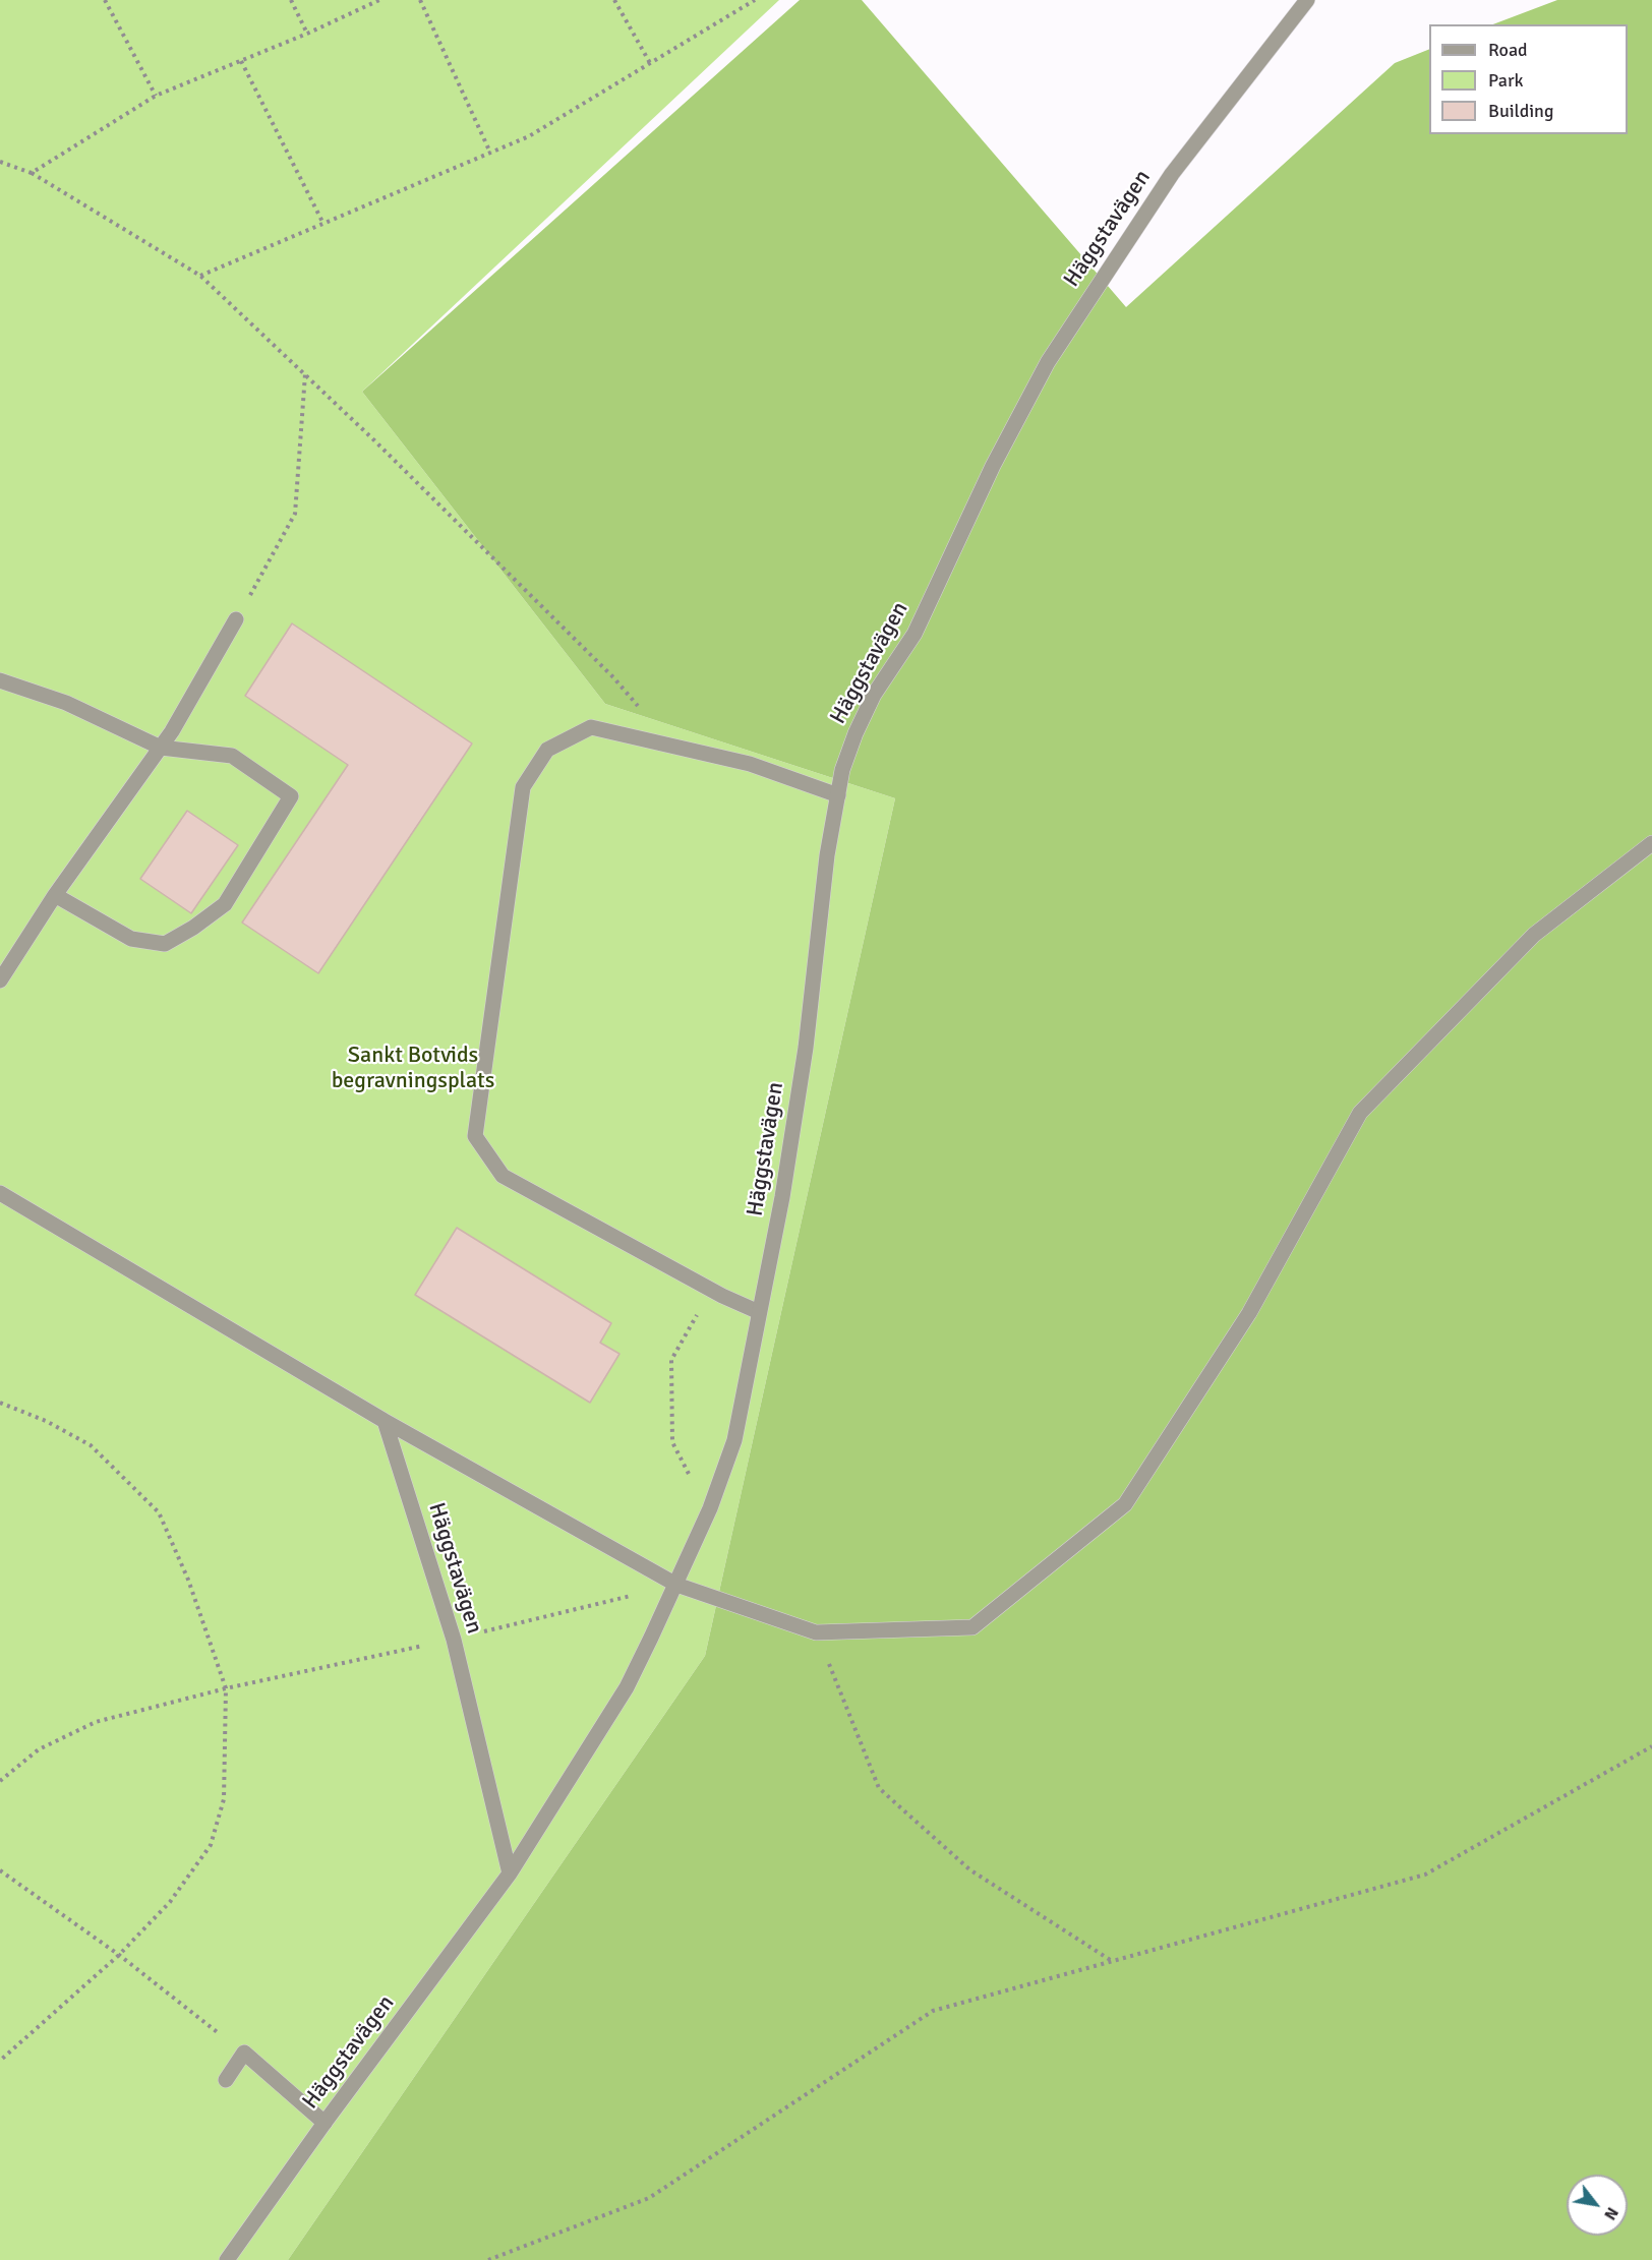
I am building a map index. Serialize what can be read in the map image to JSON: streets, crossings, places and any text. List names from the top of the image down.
{
  "streets": {
    "street": ["Häggstavägen"]
  },
  "parks": ["Sankt Botvids begravningsplats"],
  "legend": ["Road", "Park", "Building"],
  "north": "bottom right"
}
